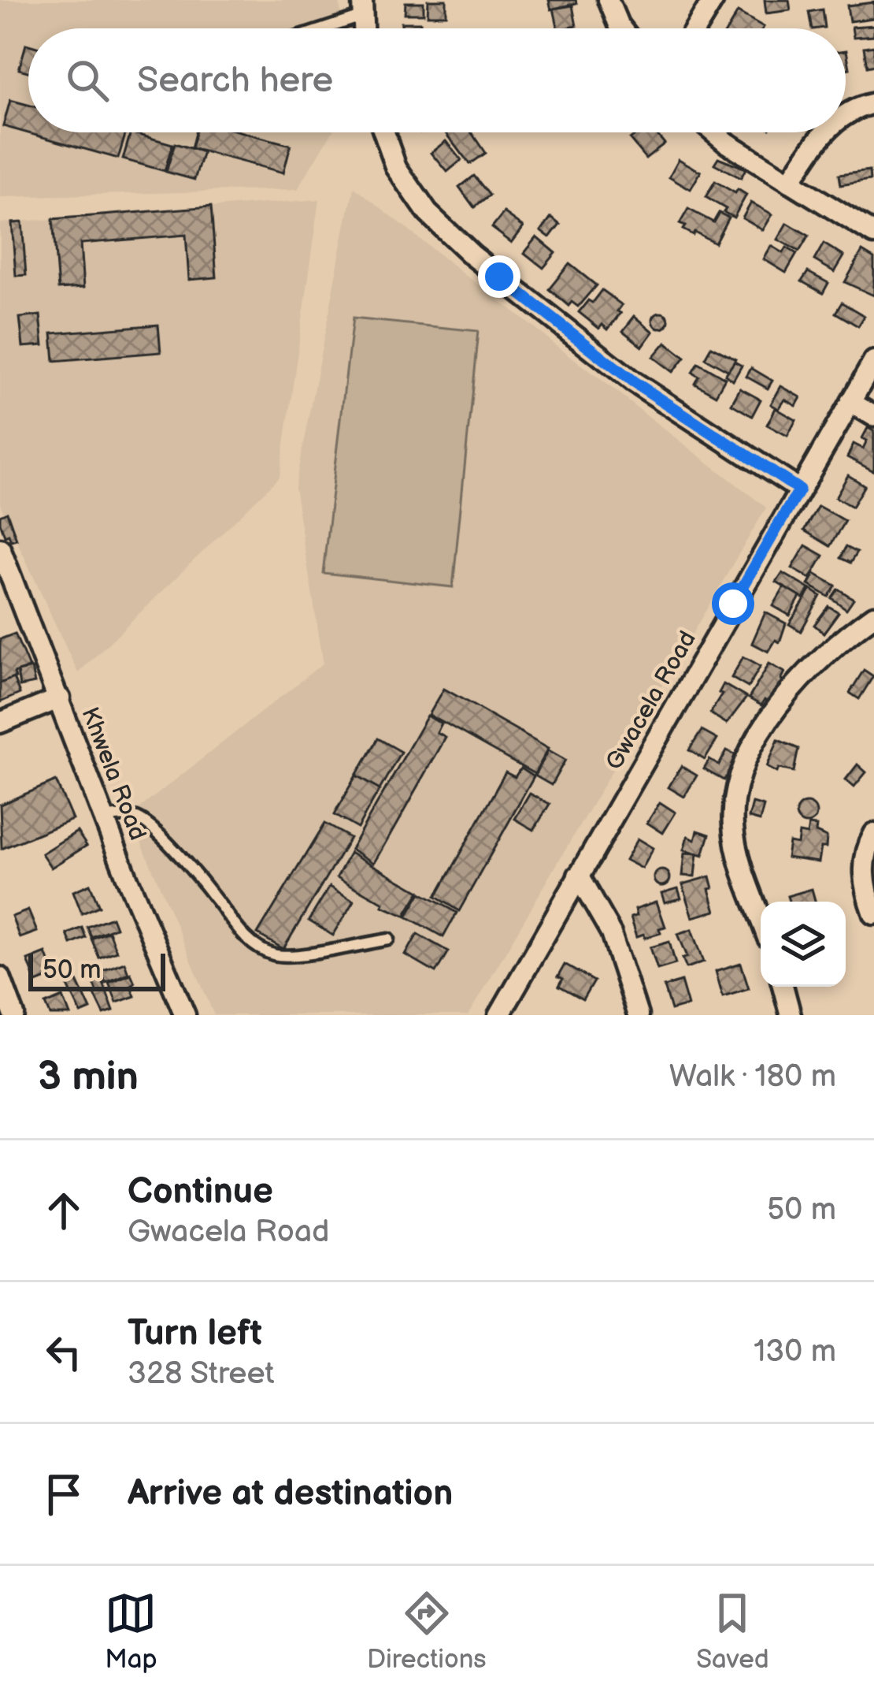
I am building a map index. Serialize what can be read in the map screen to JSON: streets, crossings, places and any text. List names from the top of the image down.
{
  "streets": {
    "street": ["Gwacela Road", "Khwela Road"]
  },
  "scale_bar": "50 m",
  "page": {
    "search": "Search here",
    "scale": "50 m",
    "heading": ["3 min", "Walk · 180 m"],
    "list": [
      ["Continue", "Gwacela Road", "50 m"],
      ["Turn left", "328 Street", "130 m"],
      "Arrive at destination"
    ],
    "nav": ["Map", "Directions", "Saved"]
  }
}
